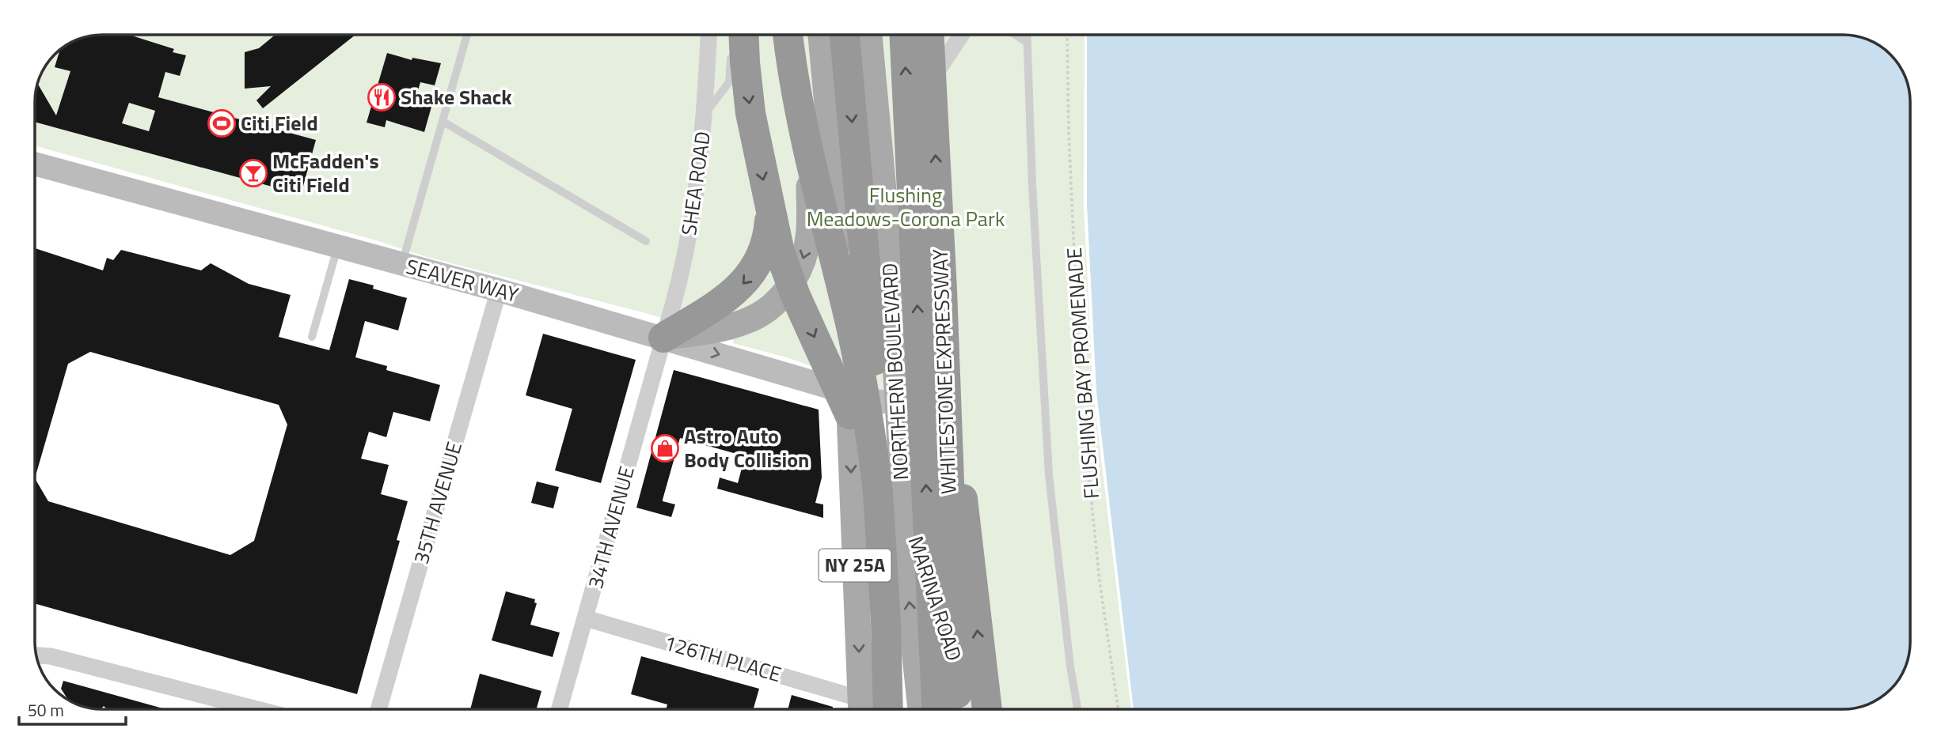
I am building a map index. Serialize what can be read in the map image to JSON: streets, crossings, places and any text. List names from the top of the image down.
{
  "streets": {
    "highway": ["WHITESTONE EXPRESSWAY"],
    "main road": ["SEAVER WAY", "NORTHERN BOULEVARD", "NY 25A"],
    "street": [
      "SHEA ROAD",
      "35TH AVENUE",
      "34TH AVENUE",
      "MARINA ROAD",
      "126TH PLACE"
    ],
    "path": ["FLUSHING BAY PROMENADE"]
  },
  "crossings": [
    ["SHEA ROAD", "SEAVER WAY"],
    ["SHEA ROAD", "34TH AVENUE"],
    ["SEAVER WAY", "NORTHERN BOULEVARD"],
    ["SEAVER WAY", "35TH AVENUE"],
    ["SEAVER WAY", "34TH AVENUE"],
    ["SEAVER WAY", "NY 25A"],
    ["NORTHERN BOULEVARD", "MARINA ROAD"],
    ["34TH AVENUE", "126TH PLACE"],
    ["NY 25A", "126TH PLACE"]
  ],
  "parks": ["Flushing Meadows-Corona Park"],
  "places": {
    "restaurant": ["Shake Shack"],
    "sports": ["Citi Field"],
    "bar": ["McFadden's Citi Field"],
    "shop": ["Astro Auto Body Collision"]
  },
  "scale_bar": "50 m"
}
